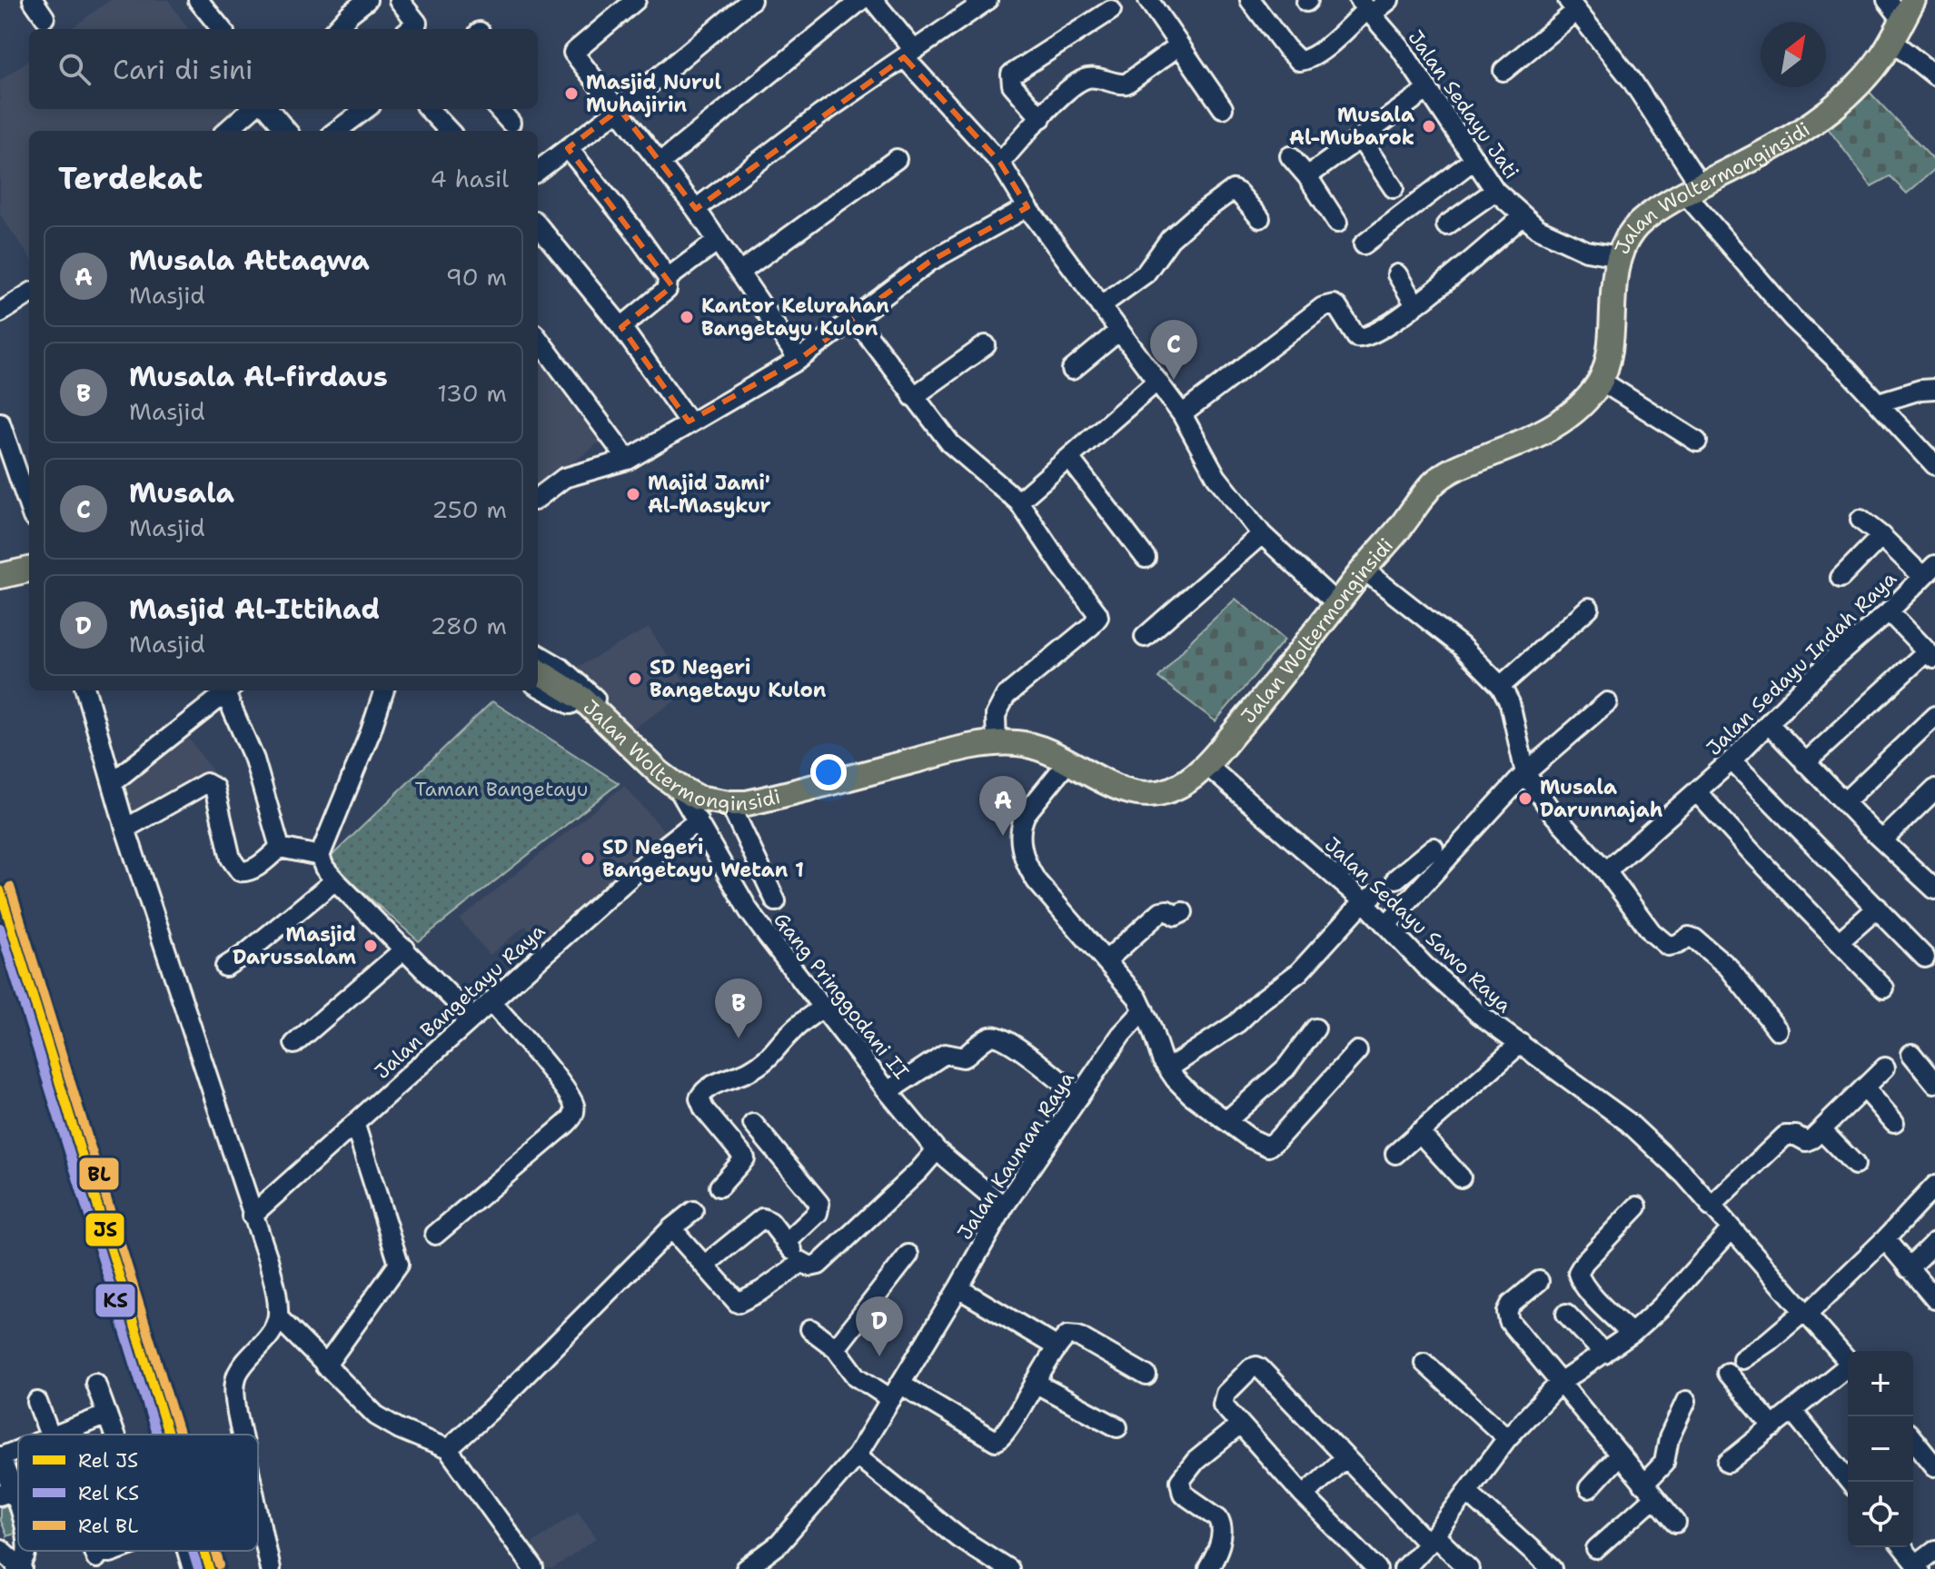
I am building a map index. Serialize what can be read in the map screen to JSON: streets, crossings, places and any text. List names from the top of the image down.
{
  "streets": {
    "main road": ["Jalan Woltermonginsidi"],
    "street": [
      "Jalan Sedayu Jati",
      "Jalan Sedayu Indah Raya",
      "Jalan Sedayu Sawo Raya",
      "Gang Pringgodani II",
      "Jalan Bangetayu Raya",
      "Jalan Kauman Raya"
    ]
  },
  "crossings": [
    ["Jalan Sedayu Jati", "Jalan Woltermonginsidi"],
    ["Jalan Woltermonginsidi", "Jalan Sedayu Sawo Raya"],
    ["Jalan Woltermonginsidi", "Gang Pringgodani II"],
    ["Gang Pringgodani II", "Jalan Bangetayu Raya"],
    ["Gang Pringgodani II", "Jalan Kauman Raya"]
  ],
  "parks": ["Taman Bangetayu"],
  "places": [
    "Masjid Nurul Muhajirin",
    "Musala Al-Mubarok",
    "Kantor Kelurahan Bangetayu Kulon",
    "Majid Jami' Al-Masykur",
    "SD Negeri Bangetayu Kulon",
    "Musala Darunnajah",
    "SD Negeri Bangetayu Wetan 1",
    "Masjid Darussalam"
  ],
  "lines": ["rail line BL", "rail line JS", "rail line KS"],
  "legend": ["Rel JS", "Rel KS", "Rel BL"],
  "north": "top right",
  "page": {
    "search": "Cari di sini",
    "heading": ["Terdekat", "4 hasil"],
    "list": [
      {
        "mark": "A",
        "name": "Musala Attaqwa",
        "note": "Masjid",
        "value": "90 m"
      },
      {
        "mark": "B",
        "name": "Musala Al-firdaus",
        "note": "Masjid",
        "value": "130 m"
      },
      {
        "mark": "C",
        "name": "Musala",
        "note": "Masjid",
        "value": "250 m"
      },
      {
        "mark": "D",
        "name": "Masjid Al-Ittihad",
        "note": "Masjid",
        "value": "280 m"
      }
    ],
    "pins": [
      "C",
      "A",
      "B",
      "D"
    ],
    "map_buttons": ["+", "−"]
  }
}
